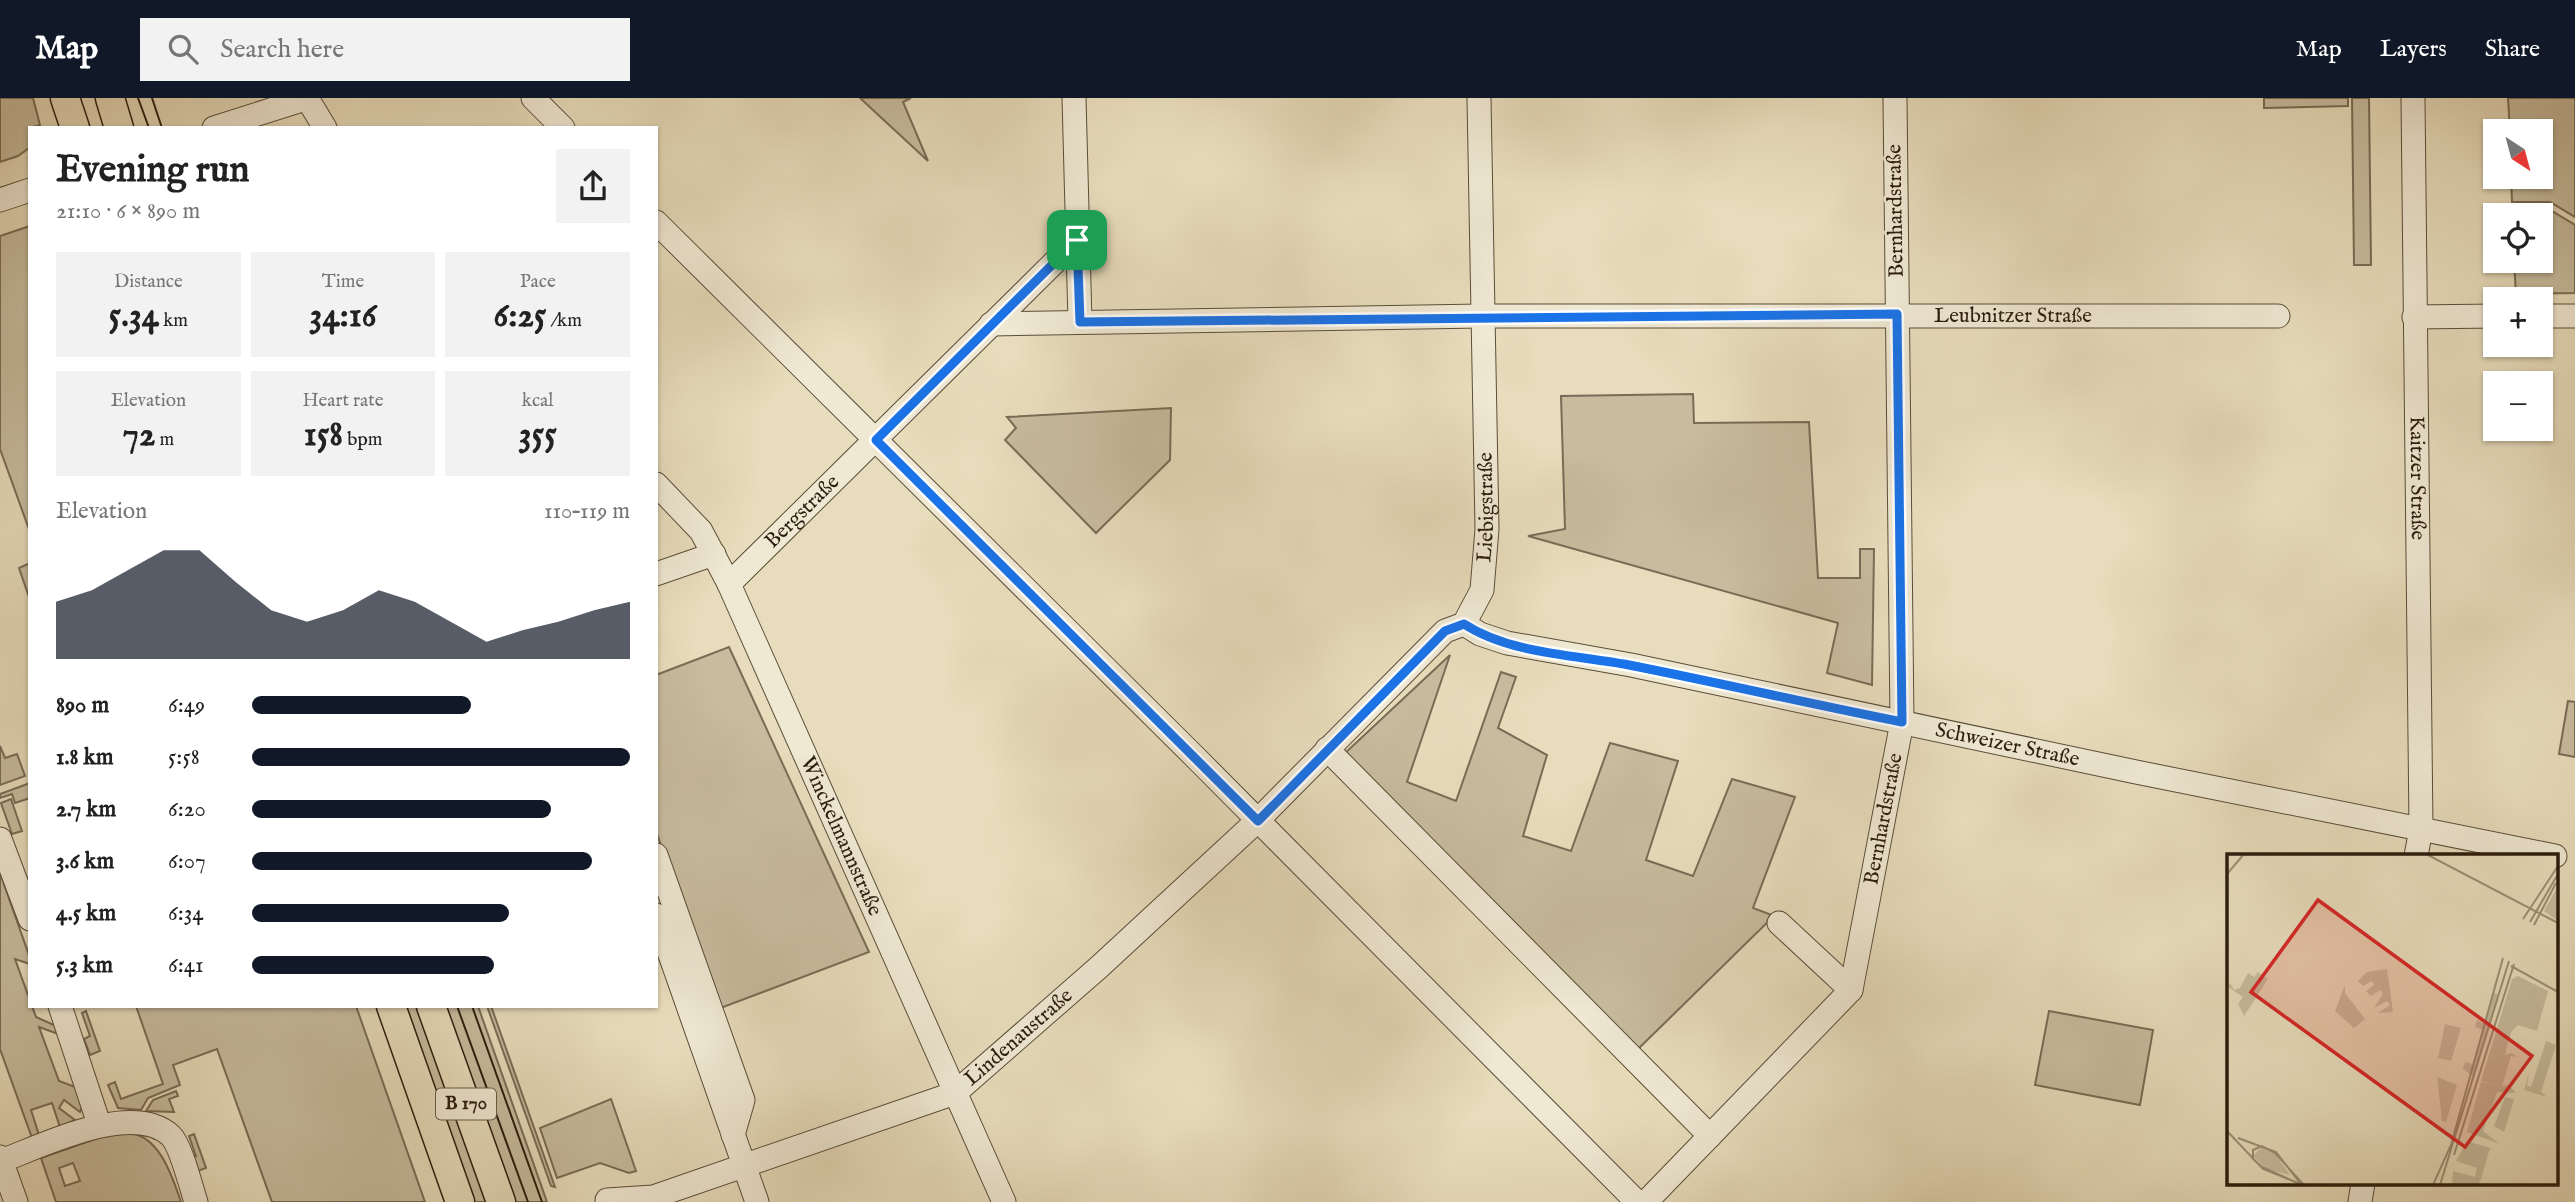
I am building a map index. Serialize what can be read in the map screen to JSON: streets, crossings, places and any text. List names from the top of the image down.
{
  "streets": {
    "main road": ["B 170"],
    "street": [
      "Bernhardstraße",
      "Leubnitzer Straße",
      "Kaitzer Straße",
      "Liebigstraße",
      "Bergstraße",
      "Schweizer Straße",
      "Winckelmannstraße",
      "Lindenaustraße"
    ]
  },
  "crossings": [
    ["Bernhardstraße", "Leubnitzer Straße"],
    ["Bernhardstraße", "Schweizer Straße"],
    ["Leubnitzer Straße", "Liebigstraße"],
    ["Leubnitzer Straße", "Bergstraße"],
    ["Kaitzer Straße", "Schweizer Straße"],
    ["Liebigstraße", "Schweizer Straße"],
    ["Bergstraße", "Winckelmannstraße"],
    ["Winckelmannstraße", "Lindenaustraße"]
  ],
  "north": "bottom right",
  "page": {
    "header": "Map",
    "search": "Search here",
    "nav": ["Map", "Layers", "Share"],
    "map_buttons": ["+", "−"],
    "heading": ["Evening run", "21:10 · 6 × 890 m"],
    "stats": [
      ["Distance", "5.34 km"],
      ["Time", "34:16"],
      ["Pace", "6:25 /km"],
      ["Elevation", "72 m"],
      ["Heart rate", "158 bpm"],
      ["kcal", "355"]
    ],
    "chart": ["Elevation", "110–119 m"],
    "list": [
      {
        "name": "890 m",
        "note": "6:49"
      },
      {
        "name": "1.8 km",
        "note": "5:58"
      },
      {
        "name": "2.7 km",
        "note": "6:20"
      },
      {
        "name": "3.6 km",
        "note": "6:07"
      },
      {
        "name": "4.5 km",
        "note": "6:34"
      },
      {
        "name": "5.3 km",
        "note": "6:41"
      }
    ]
  }
}
